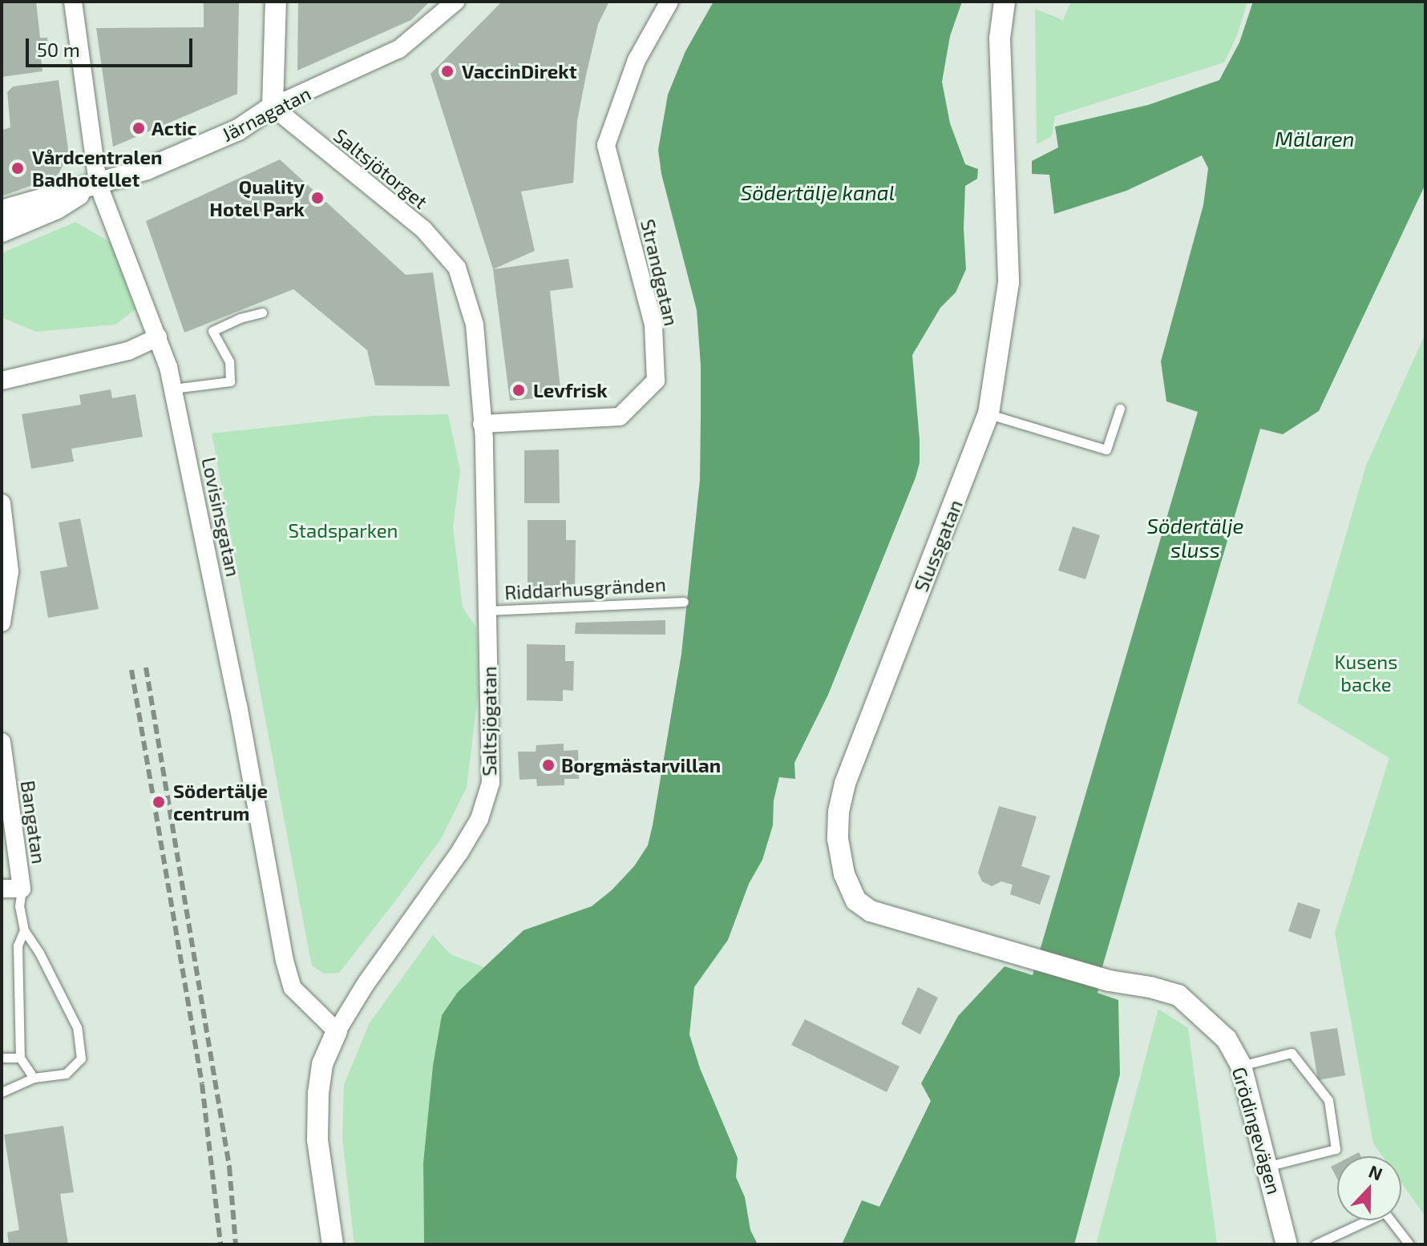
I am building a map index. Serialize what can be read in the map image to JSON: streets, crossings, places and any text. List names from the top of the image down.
{
  "streets": {
    "street": [
      "Järnagatan",
      "Saltsjötorget",
      "Strandgatan",
      "Lovisinsgatan",
      "Slussgatan",
      "Saltsjögatan",
      "Bangatan",
      "Grödingevägen"
    ],
    "lane": ["Riddarhusgränden"]
  },
  "crossings": [
    ["Järnagatan", "Saltsjötorget"],
    ["Järnagatan", "Lovisinsgatan"],
    ["Saltsjötorget", "Saltsjögatan"],
    ["Strandgatan", "Saltsjögatan"],
    ["Lovisinsgatan", "Saltsjögatan"],
    ["Slussgatan", "Grödingevägen"],
    ["Riddarhusgränden", "Saltsjögatan"]
  ],
  "water": ["Mälaren", "Södertälje kanal", "Södertälje sluss"],
  "parks": ["Stadsparken", "Kusens backe"],
  "places": [
    "VaccinDirekt",
    "Actic",
    "Vårdcentralen Badhotellet",
    "Quality Hotel Park",
    "Levfrisk",
    "Borgmästarvillan",
    "Södertälje centrum"
  ],
  "scale_bar": "50 m",
  "north": "top"
}
